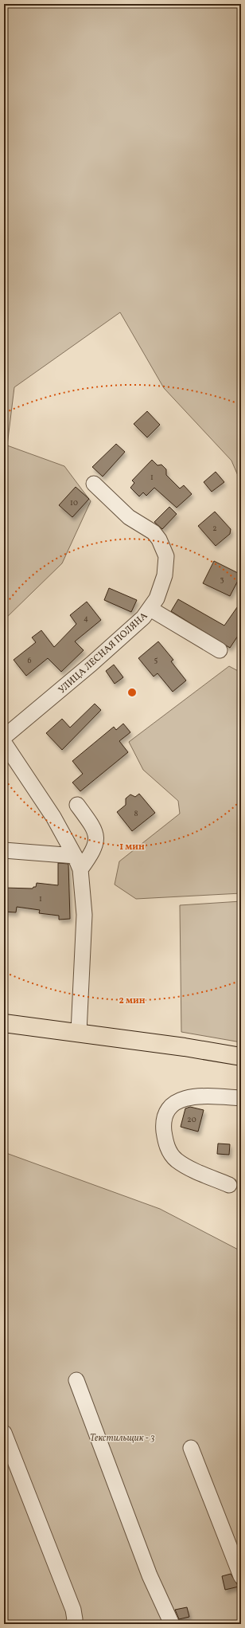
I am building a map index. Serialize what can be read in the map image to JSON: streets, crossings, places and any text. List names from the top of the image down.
{
  "streets": {
    "street": ["УЛИЦА ЛЕСНАЯ ПОЛЯНА"]
  },
  "parks": ["Текстильщик - 3"],
  "house_numbers": [
    "1",
    "10",
    "2",
    "3",
    "4",
    "5",
    "6",
    "8",
    "1",
    "20"
  ],
  "rings": ["1 мин", "2 мин"]
}
